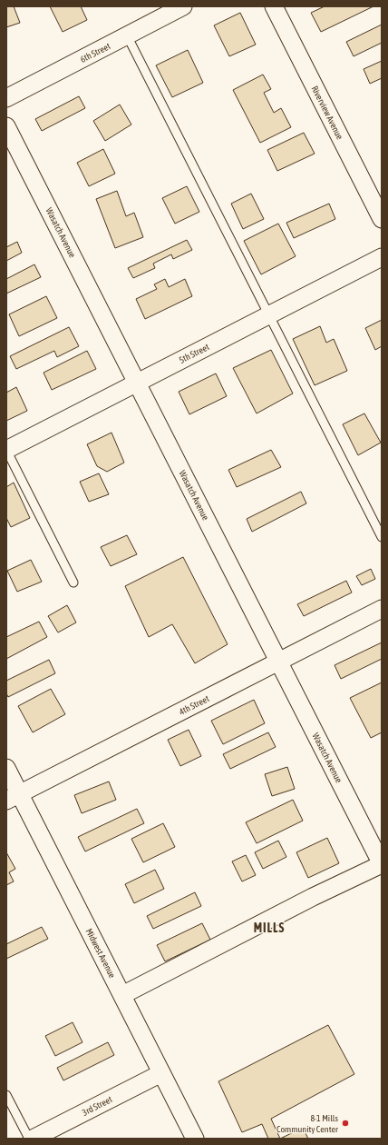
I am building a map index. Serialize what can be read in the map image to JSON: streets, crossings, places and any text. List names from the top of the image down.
{
  "streets": {
    "street": [
      "6th Street",
      "Riverview Avenue",
      "Wasatch Avenue",
      "5th Street",
      "4th Street",
      "Midwest Avenue",
      "3rd Street"
    ]
  },
  "crossings": [
    ["Wasatch Avenue", "5th Street"],
    ["Wasatch Avenue", "4th Street"],
    ["4th Street", "Midwest Avenue"],
    ["Midwest Avenue", "3rd Street"]
  ],
  "districts": ["MILLS"],
  "places": ["8-1 Mills Community Center"]
}
